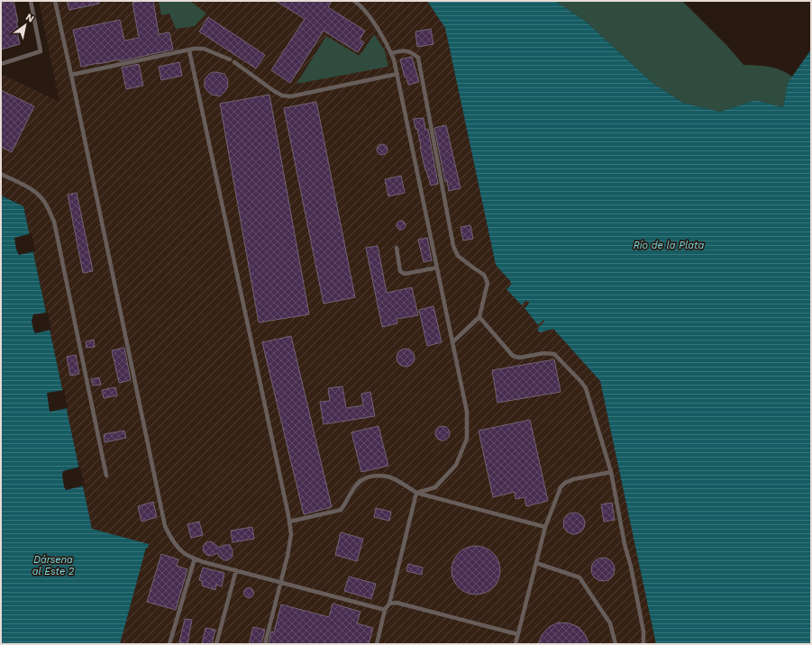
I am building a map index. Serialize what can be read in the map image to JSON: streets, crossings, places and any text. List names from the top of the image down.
{
  "water": ["Río de la Plata", "Dársena al Este 2"],
  "north": "top right"
}
